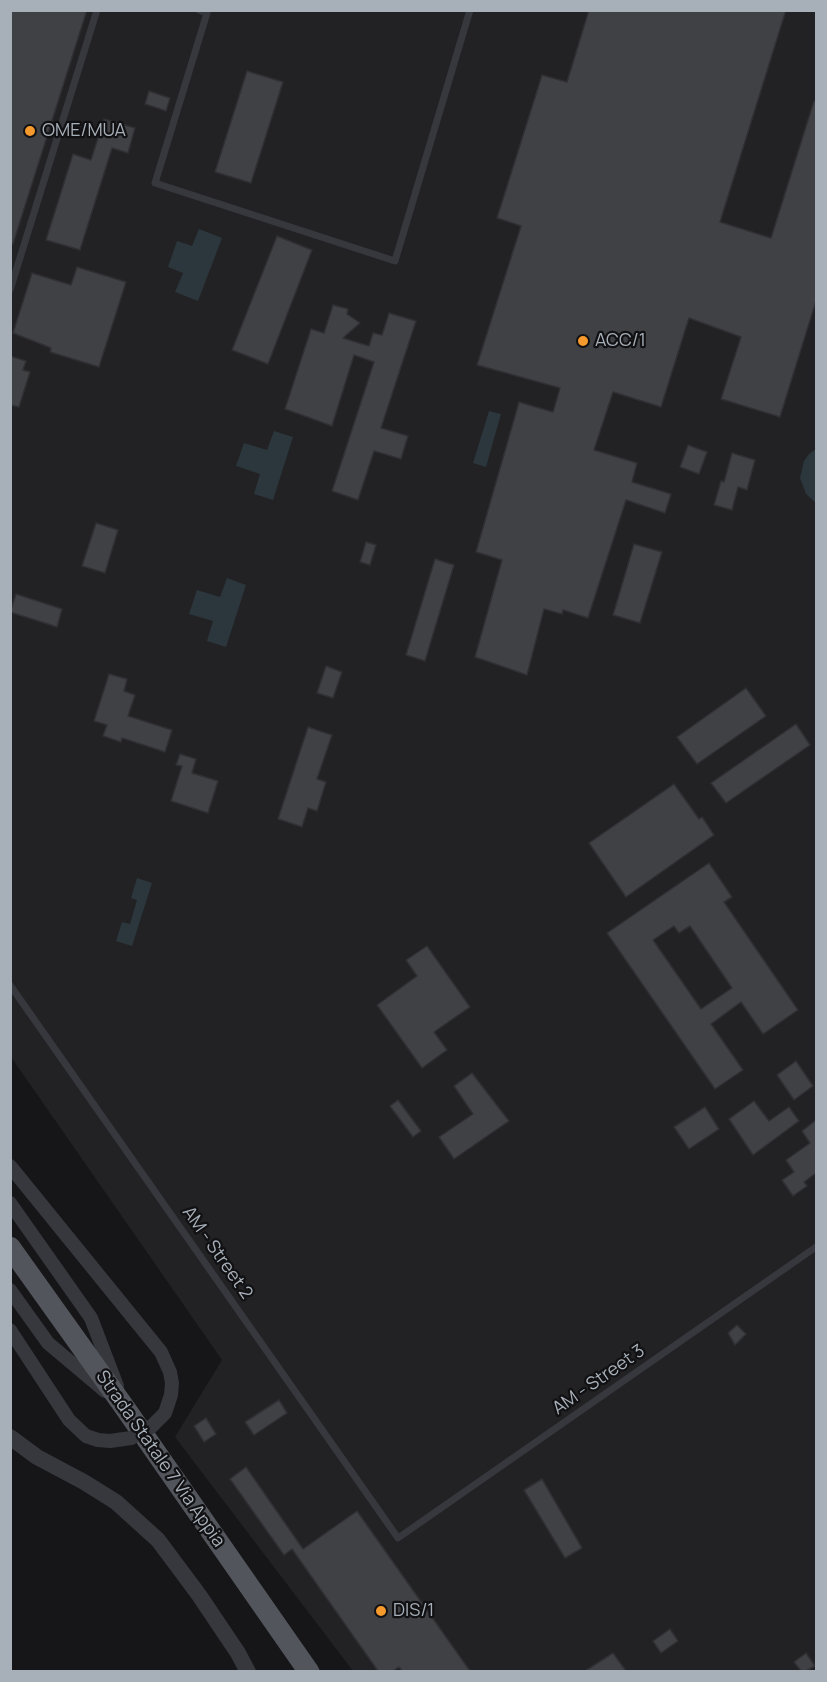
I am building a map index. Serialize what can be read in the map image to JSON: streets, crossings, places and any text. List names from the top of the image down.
{
  "streets": {
    "main road": ["Strada Statale 7 Via Appia"],
    "lane": ["AM - Street 2", "AM - Street 3"]
  },
  "crossings": [
    ["AM - Street 2", "AM - Street 3"]
  ],
  "places": ["OME/MUA", "ACC/1", "DIS/1"]
}
